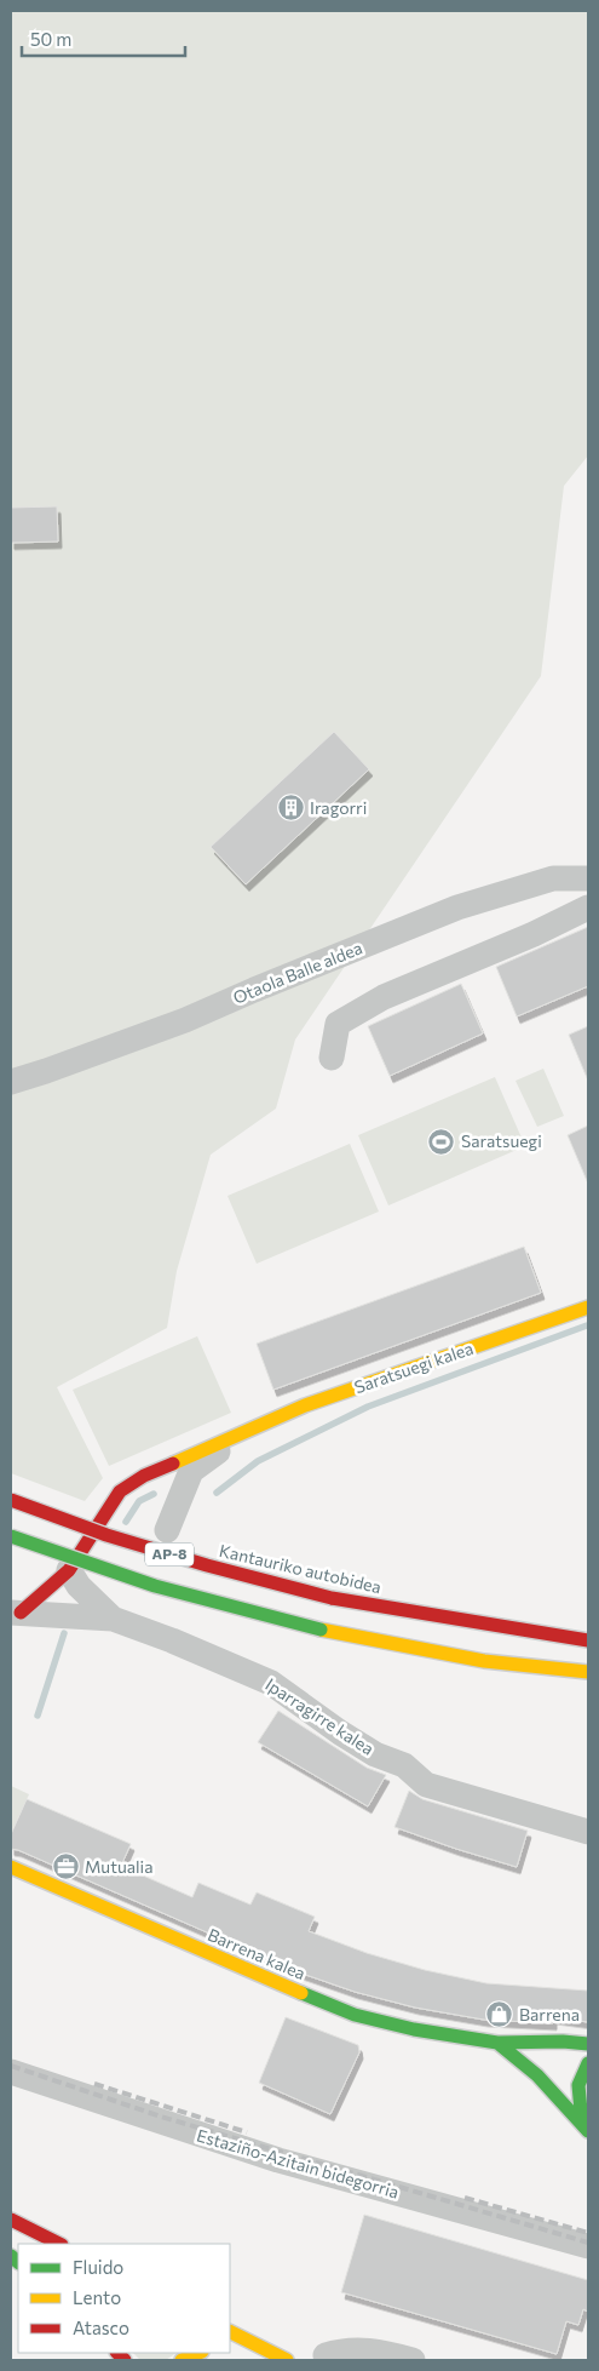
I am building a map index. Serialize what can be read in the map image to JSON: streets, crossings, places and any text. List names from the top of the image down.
{
  "streets": {
    "main road": [
      "Saratsuegi kalea",
      "AP-8",
      "Kantauriko autobidea",
      "Barrena kalea"
    ],
    "street": ["Otaola Balle aldea", "Iparragirre kalea", "Estaziño-Azitain bidegorria"]
  },
  "crossings": [
    ["Saratsuegi kalea", "Iparragirre kalea"]
  ],
  "places": {
    "building": ["Iragorri"],
    "sports": ["Saratsuegi"],
    "office": ["Mutualia"],
    "shop": ["Barrena"]
  },
  "legend": ["Fluido", "Lento", "Atasco"],
  "scale_bar": "50 m"
}
